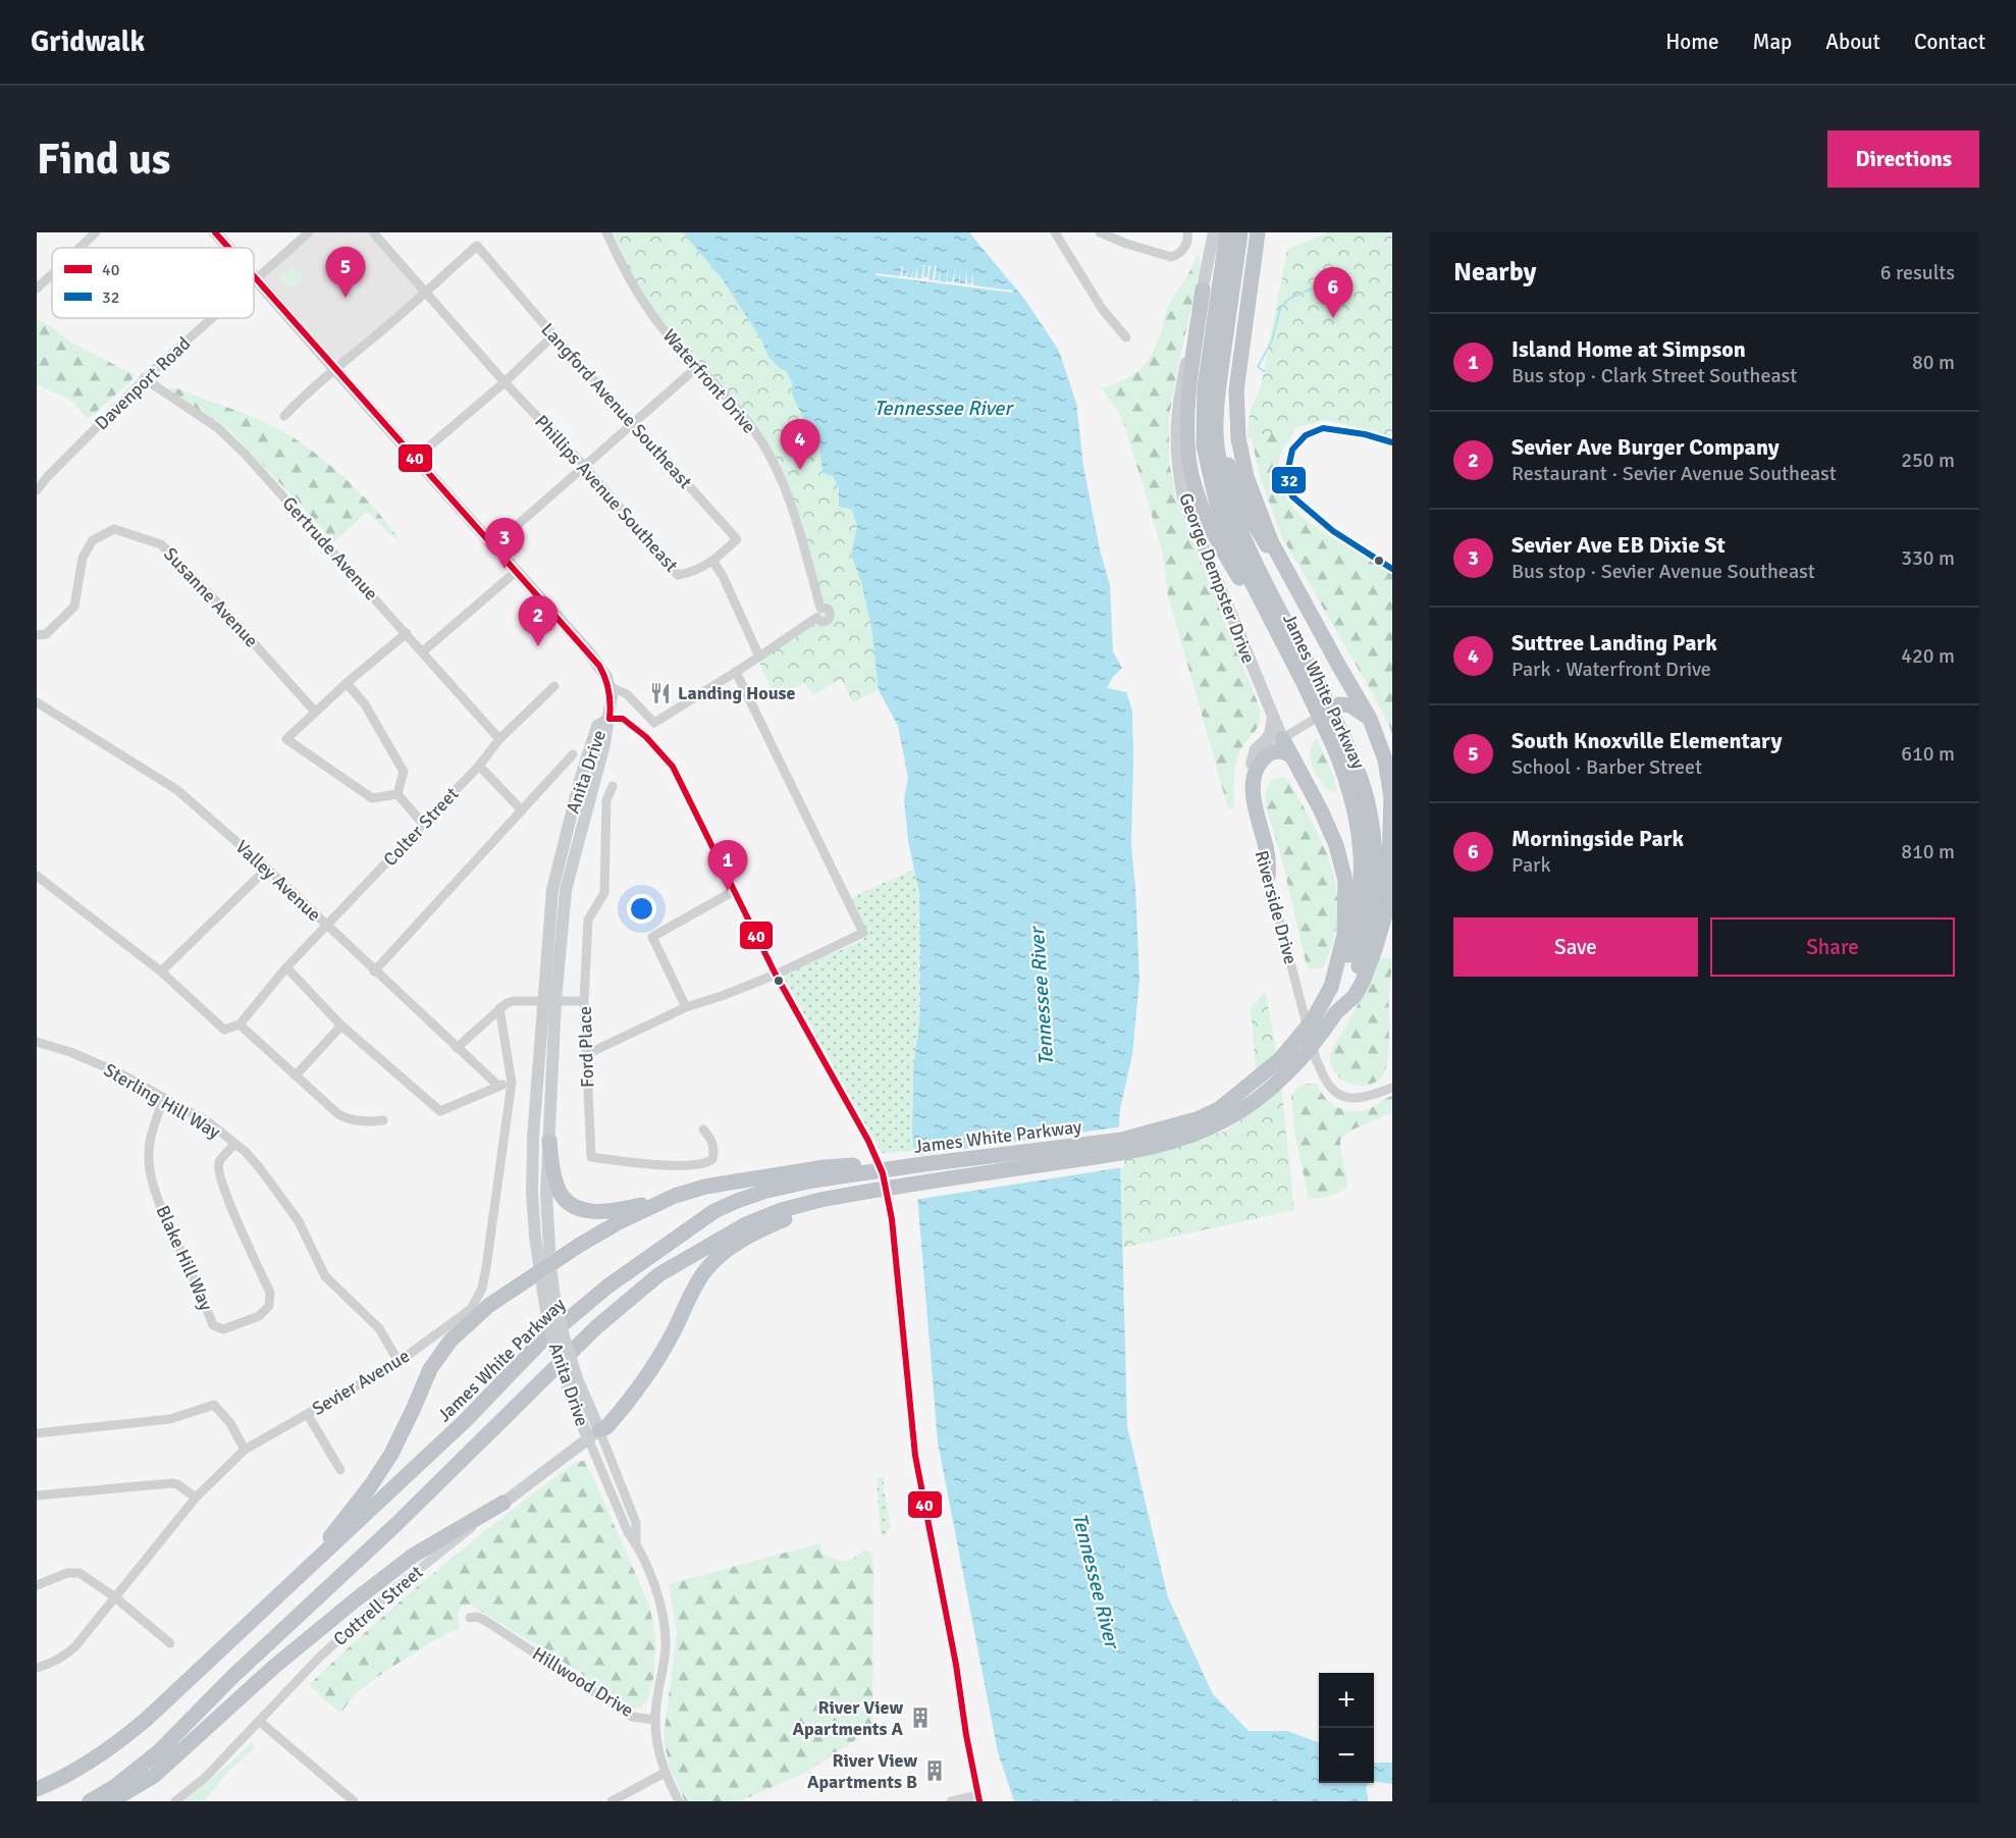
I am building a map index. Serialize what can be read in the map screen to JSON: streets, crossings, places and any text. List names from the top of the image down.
{
  "streets": {
    "highway": ["James White Parkway"],
    "main road": ["George Dempster Drive", "Anita Drive", "Cottrell Street"],
    "street": [
      "Waterfront Drive",
      "Davenport Road",
      "Langford Avenue Southeast",
      "Phillips Avenue Southeast",
      "Gertrude Avenue",
      "Susanne Avenue",
      "Colter Street",
      "Valley Avenue",
      "Riverside Drive",
      "Ford Place",
      "Sterling Hill Way",
      "Blake Hill Way",
      "Sevier Avenue",
      "Hillwood Drive"
    ]
  },
  "crossings": [
    ["Davenport Road", "Gertrude Avenue"],
    ["Langford Avenue Southeast", "Phillips Avenue Southeast"],
    ["Gertrude Avenue", "Colter Street"],
    ["Anita Drive", "Cottrell Street"],
    ["Anita Drive", "Hillwood Drive"],
    ["Colter Street", "Valley Avenue"],
    ["Sterling Hill Way", "Blake Hill Way"],
    ["Sterling Hill Way", "Sevier Avenue"]
  ],
  "water": ["Tennessee River"],
  "places": {
    "restaurant": ["Landing House"],
    "building": ["River View Apartments A", "River View Apartments B"]
  },
  "lines": ["transit line 40", "transit line 32"],
  "legend": ["40", "32"],
  "page": {
    "header": "Gridwalk",
    "nav": [
      "Home",
      "Map",
      "About",
      "Contact"
    ],
    "buttons": [
      "Directions",
      ["Save", "Share"]
    ],
    "title": "Find us",
    "heading": ["Nearby", "6 results"],
    "pins": [
      "5",
      "6",
      "4",
      "3",
      "2",
      "1"
    ],
    "list": [
      {
        "mark": "1",
        "name": "Island Home at Simpson",
        "note": "Bus stop · Clark Street Southeast",
        "value": "80 m"
      },
      {
        "mark": "2",
        "name": "Sevier Ave Burger Company",
        "note": "Restaurant · Sevier Avenue Southeast",
        "value": "250 m"
      },
      {
        "mark": "3",
        "name": "Sevier Ave EB Dixie St",
        "note": "Bus stop · Sevier Avenue Southeast",
        "value": "330 m"
      },
      {
        "mark": "4",
        "name": "Suttree Landing Park",
        "note": "Park · Waterfront Drive",
        "value": "420 m"
      },
      {
        "mark": "5",
        "name": "South Knoxville Elementary",
        "note": "School · Barber Street",
        "value": "610 m"
      },
      {
        "mark": "6",
        "name": "Morningside Park",
        "note": "Park",
        "value": "810 m"
      }
    ],
    "map_buttons": ["+", "−"]
  }
}
